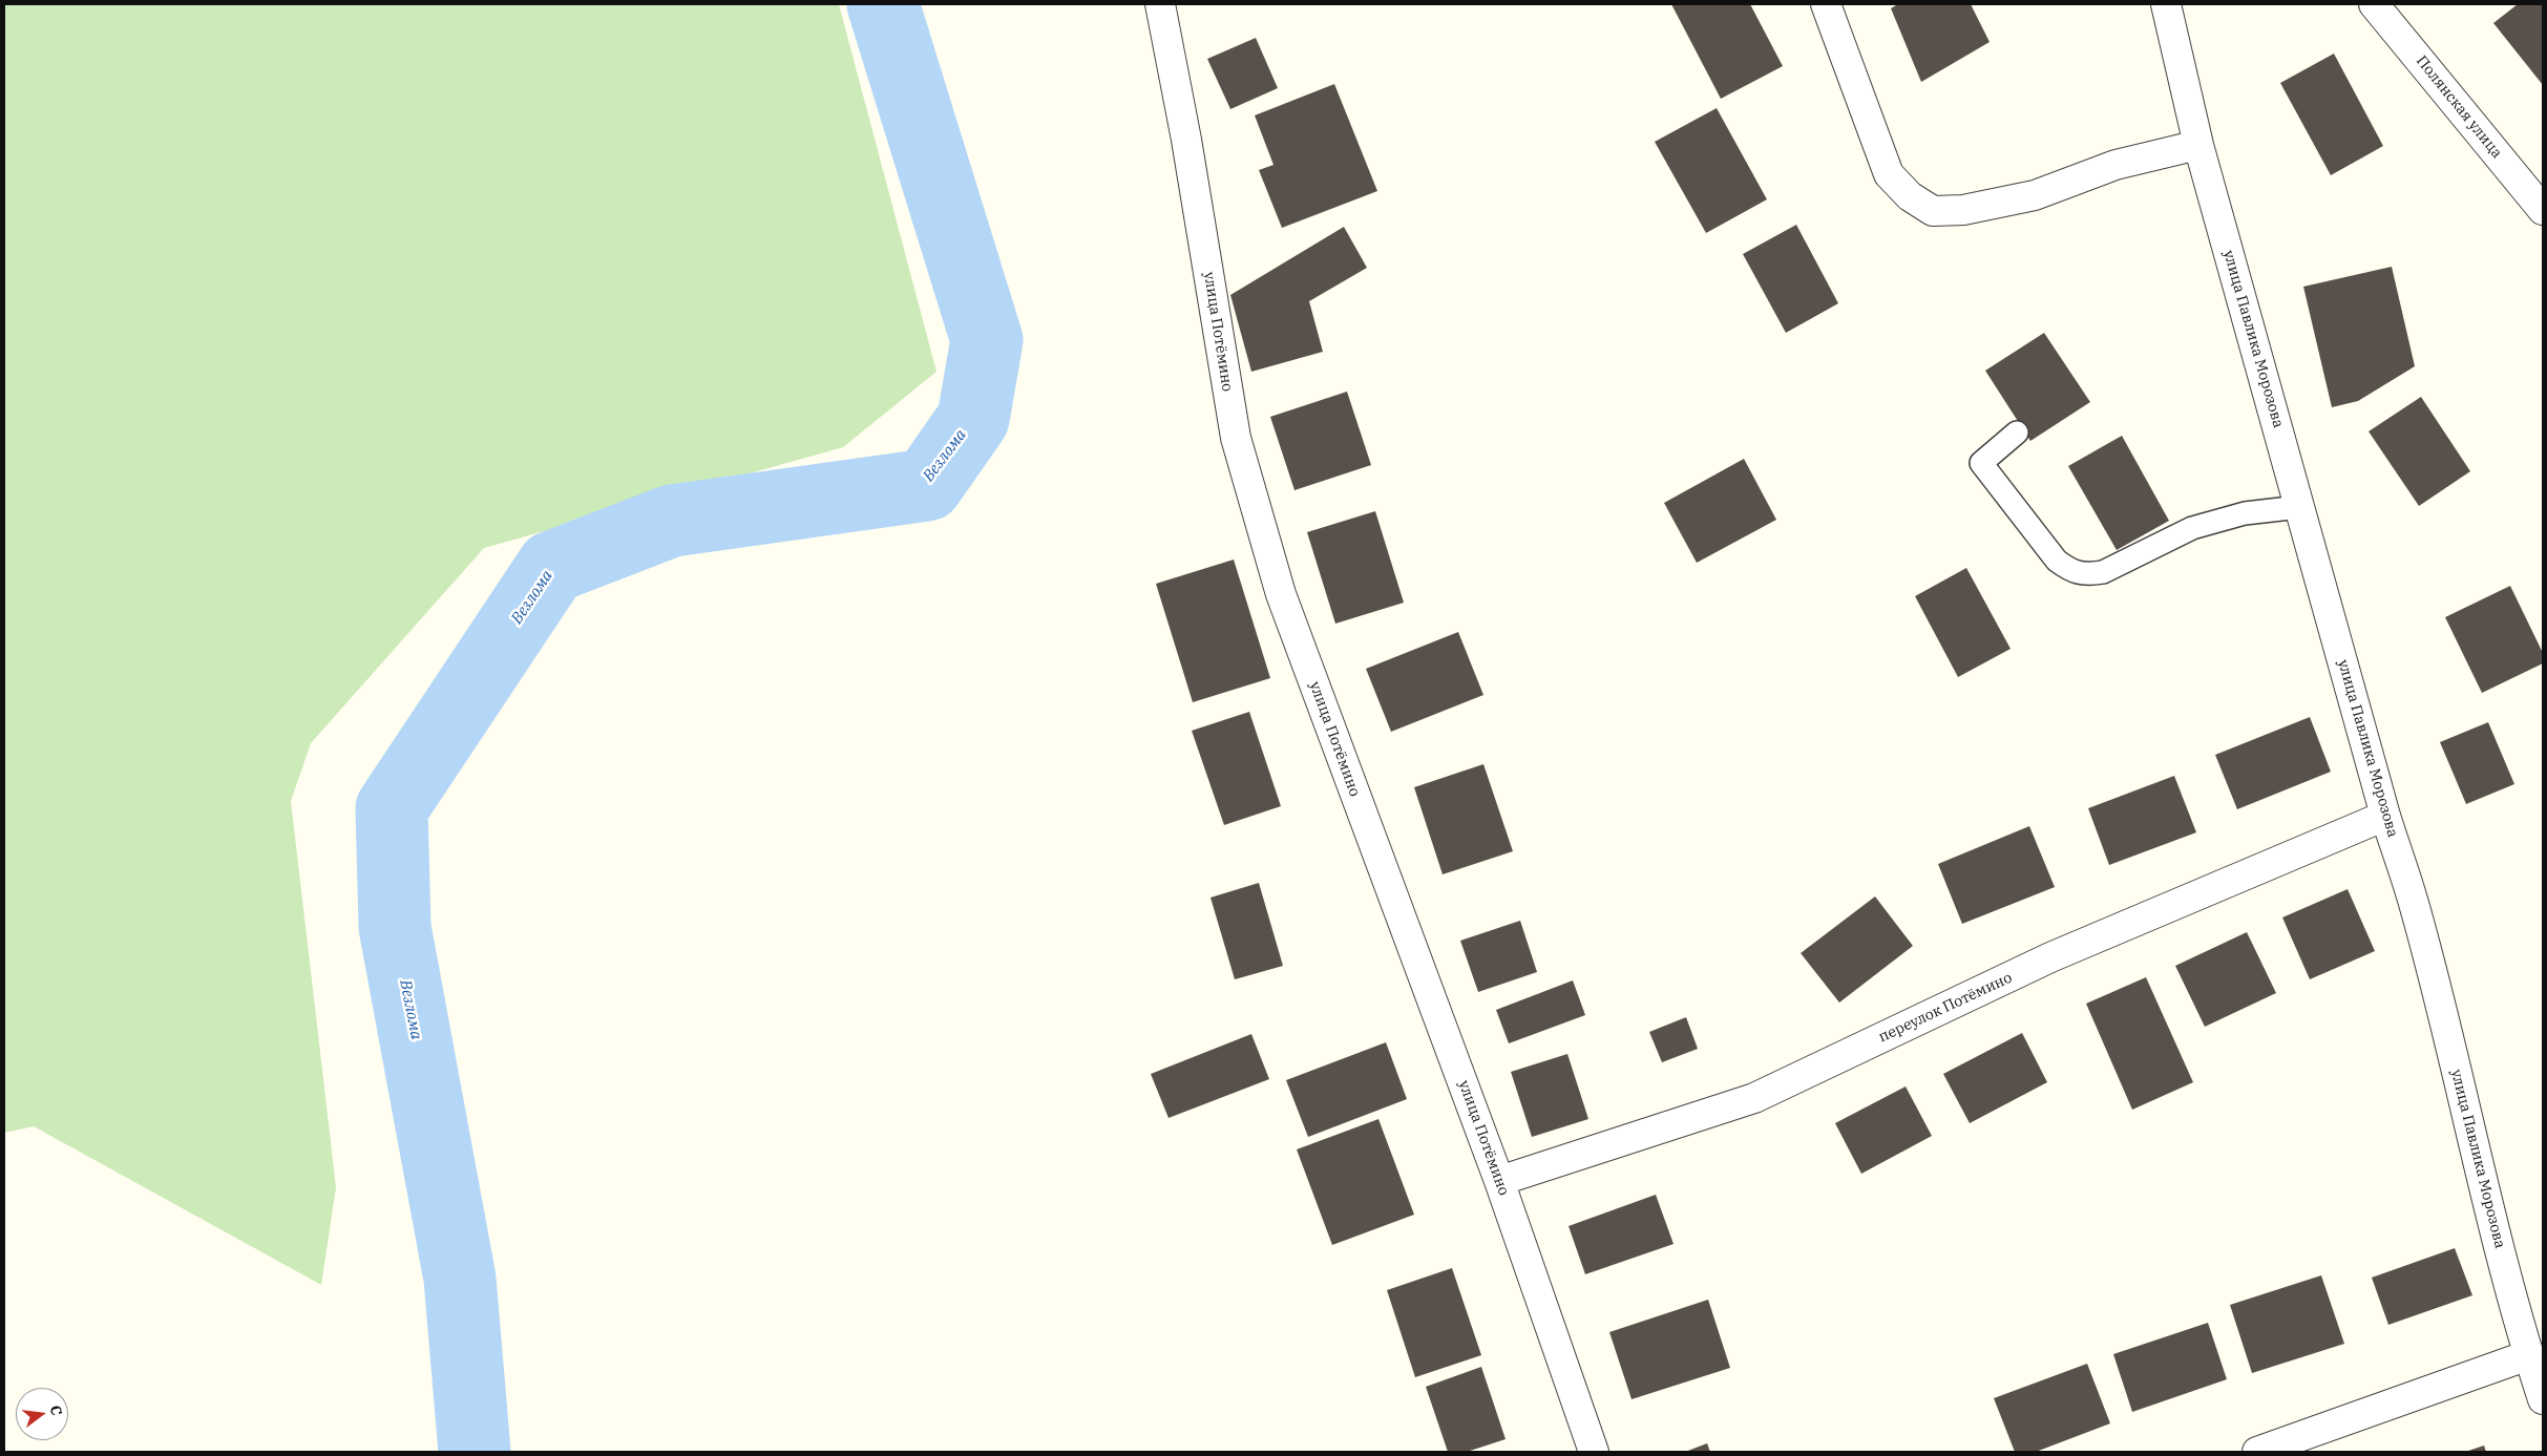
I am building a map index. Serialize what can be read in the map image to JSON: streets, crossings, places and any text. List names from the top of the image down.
{
  "streets": {
    "street": [
      "Полянская улица",
      "улица Потёмино",
      "улица Павлика Морозова",
      "переулок Потёмино"
    ]
  },
  "crossings": [
    ["улица Потёмино", "переулок Потёмино"],
    ["улица Павлика Морозова", "переулок Потёмино"]
  ],
  "water": ["Везлома"],
  "north": "right"
}
